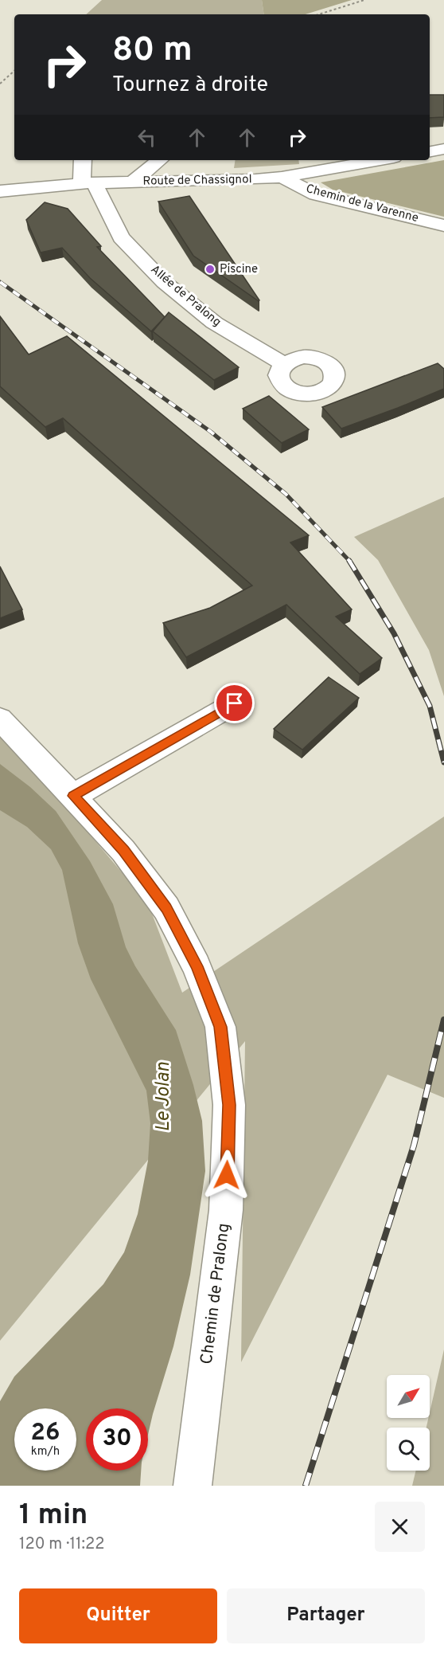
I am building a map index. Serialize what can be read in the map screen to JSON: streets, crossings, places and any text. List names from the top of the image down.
{
  "streets": {
    "street": [
      "Route de Chassignol",
      "Chemin de la Varenne",
      "Allée de Pralong",
      "Chemin de Pralong"
    ]
  },
  "crossings": [
    ["Route de Chassignol", "Chemin de la Varenne"],
    ["Route de Chassignol", "Allée de Pralong"]
  ],
  "water": ["Le Jolan"],
  "places": ["Piscine"],
  "north": "top right",
  "page": {
    "turn": ["80 m", "Tournez à droite"],
    "speed": "26 km/h",
    "limit": "30",
    "heading": ["1 min", "120 m · 11:22"],
    "buttons": ["Quitter", "Partager"]
  }
}
